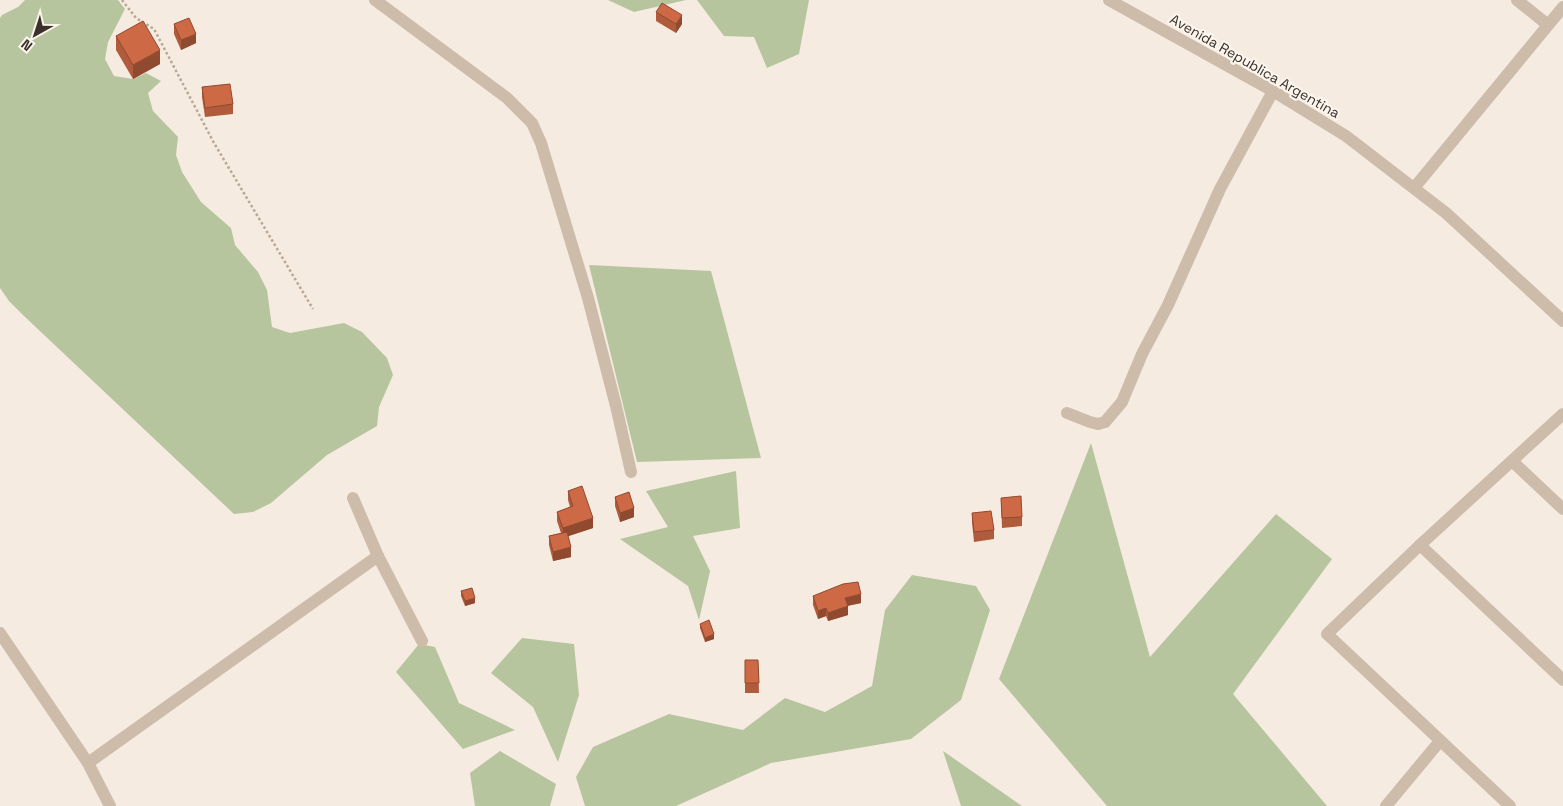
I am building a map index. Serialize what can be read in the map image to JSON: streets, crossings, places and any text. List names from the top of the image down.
{
  "streets": {
    "street": ["Avenida Republica Argentina"]
  },
  "north": "bottom left"
}
